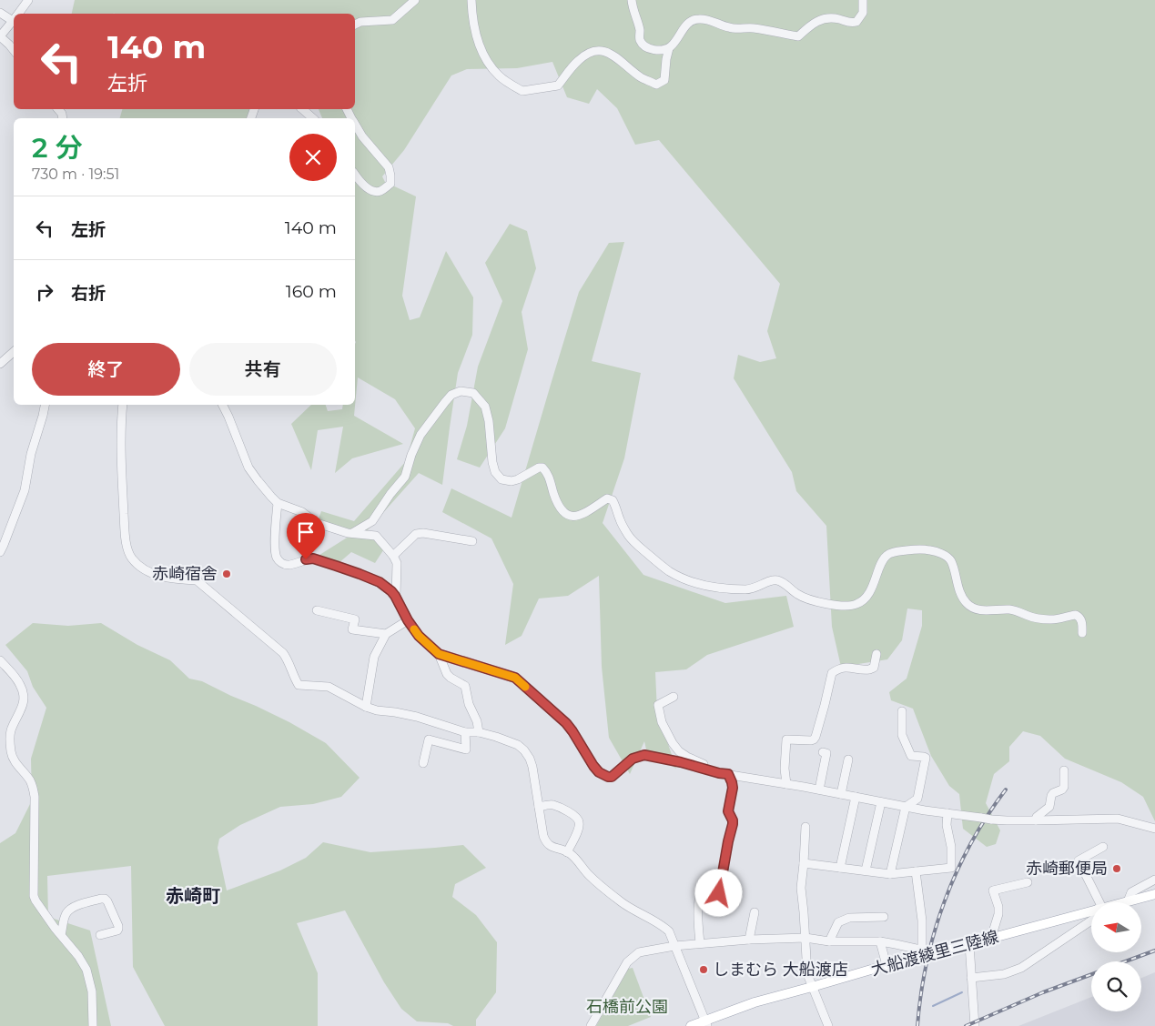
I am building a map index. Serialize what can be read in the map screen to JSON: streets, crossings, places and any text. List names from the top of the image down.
{
  "streets": {
    "main road": ["大船渡綾里三陸線"]
  },
  "districts": ["赤崎町"],
  "parks": ["石橋前公園"],
  "places": ["赤崎宿舎", "赤崎郵便局", "しまむら 大船渡店"],
  "north": "left",
  "page": {
    "turn": ["140 m", "左折"],
    "heading": ["2 分", "730 m · 19:51"],
    "list": [
      {
        "name": "左折",
        "value": "140 m"
      },
      {
        "name": "右折",
        "value": "160 m"
      }
    ],
    "buttons": ["終了", "共有"]
  }
}
